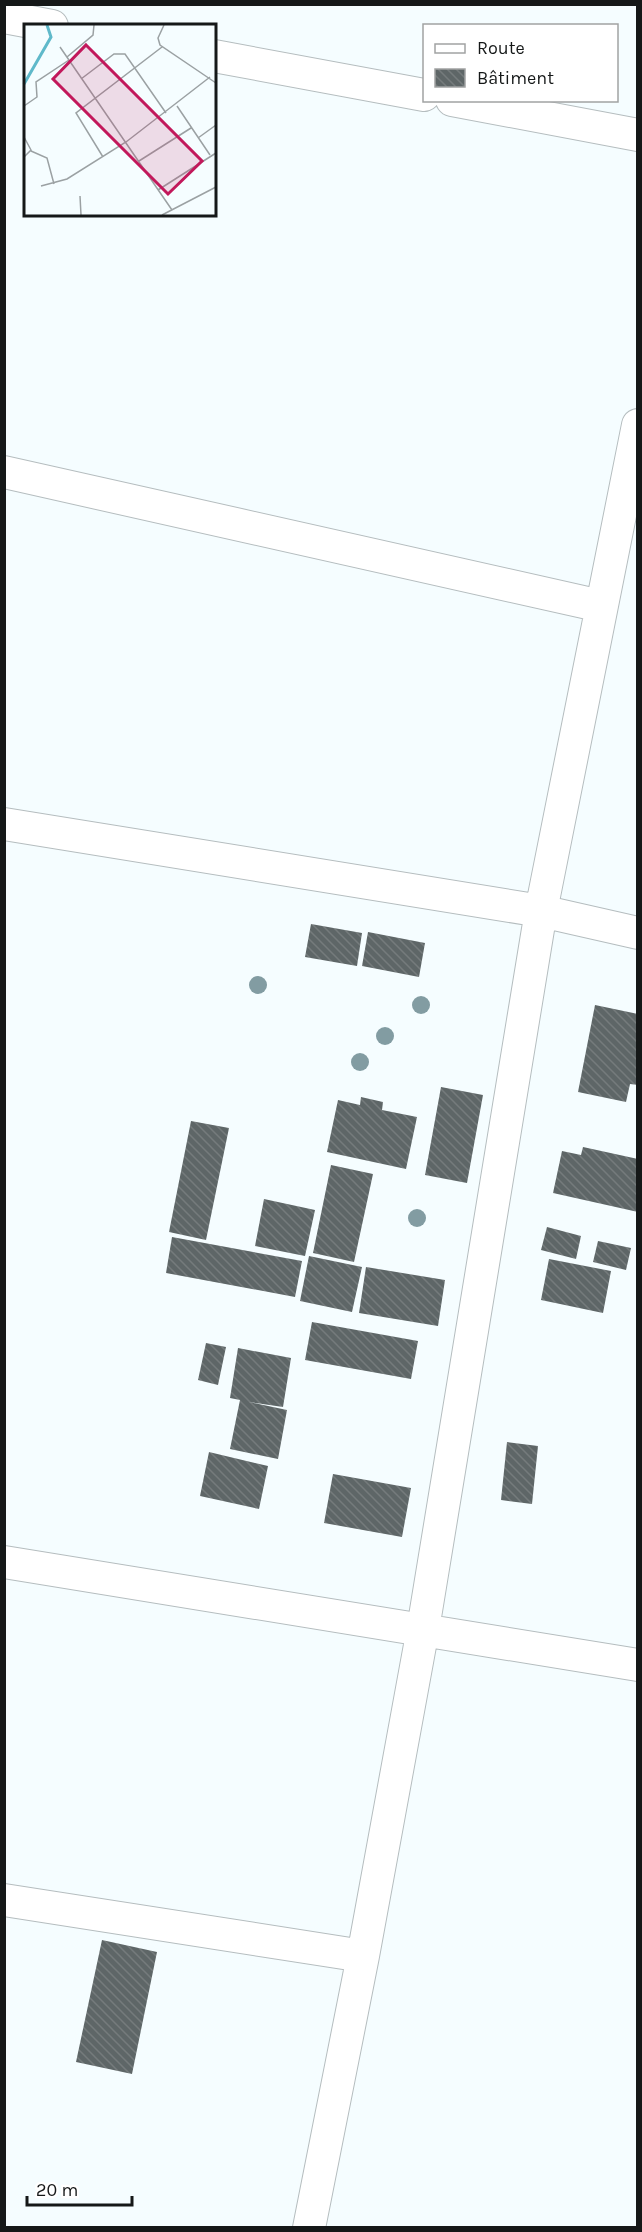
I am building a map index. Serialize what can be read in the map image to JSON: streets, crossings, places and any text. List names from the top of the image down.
{
  "legend": ["Route", "Bâtiment"],
  "scale_bar": "20 m"
}
